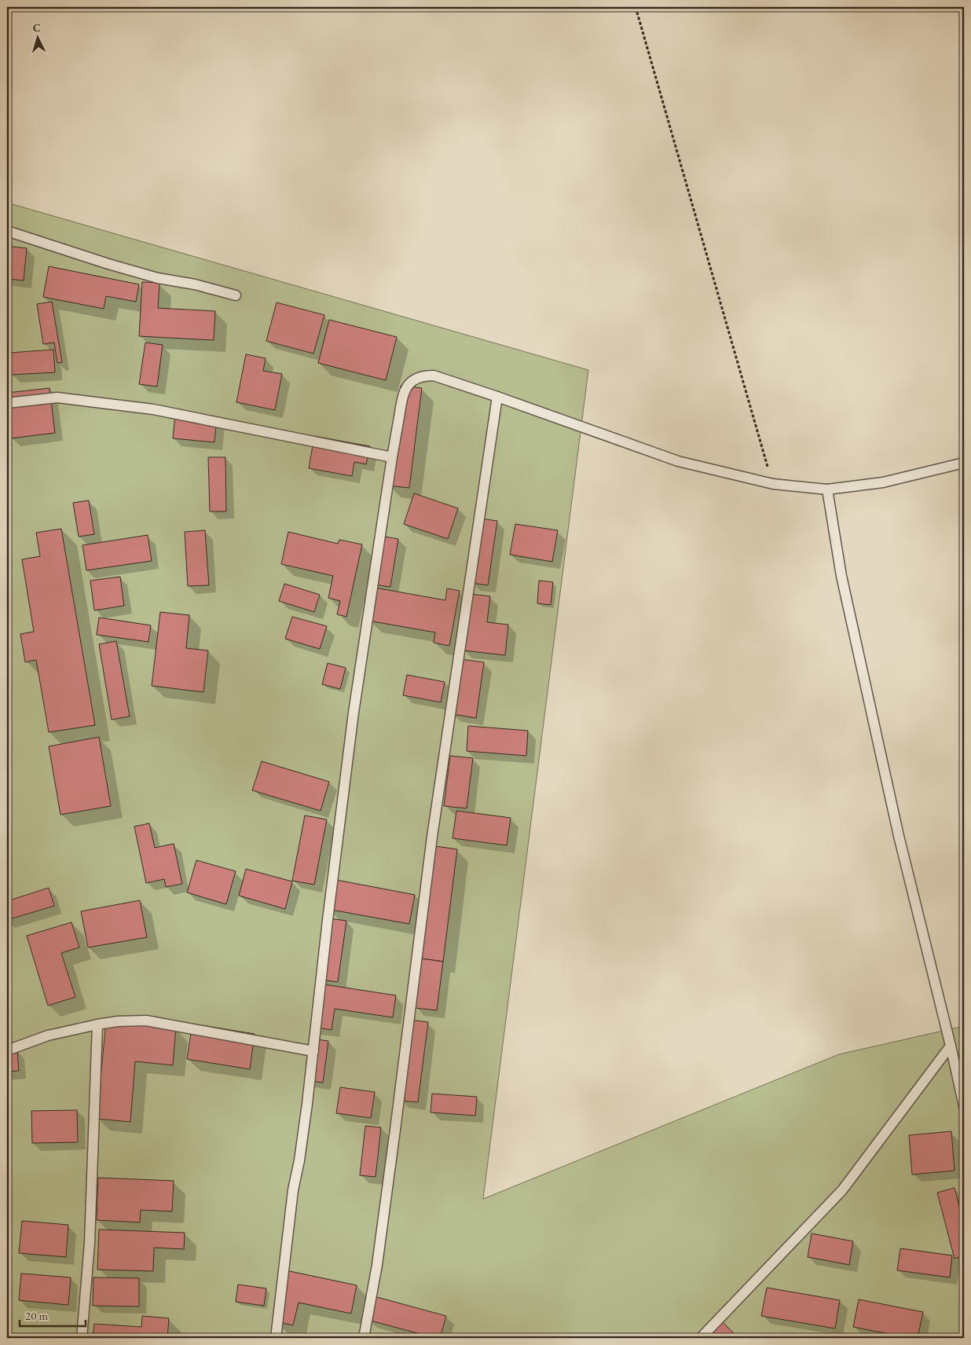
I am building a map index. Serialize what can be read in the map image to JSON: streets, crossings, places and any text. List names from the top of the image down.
{
  "scale_bar": "20 m",
  "north": "top"
}
